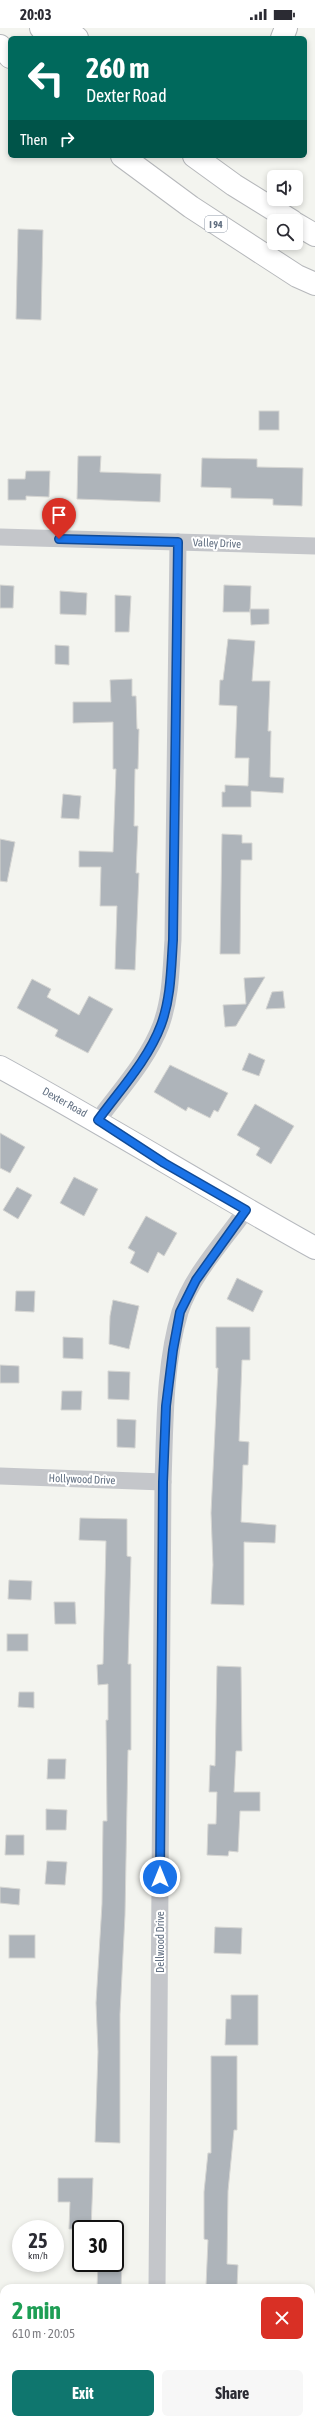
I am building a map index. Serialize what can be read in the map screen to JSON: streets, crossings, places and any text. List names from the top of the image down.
{
  "streets": {
    "main road": ["I 94", "Dexter Road"],
    "street": ["Valley Drive", "Hollywood Drive", "Dellwood Drive"]
  },
  "crossings": [
    ["Dexter Road", "Dellwood Drive"],
    ["Hollywood Drive", "Dellwood Drive"]
  ],
  "page": {
    "status": "20:03",
    "turn": ["260 m", "Dexter Road"],
    "then": "Then",
    "speed": "25 km/h",
    "limit": "30",
    "heading": ["2 min", "610 m · 20:05"],
    "buttons": ["Exit", "Share"]
  }
}
